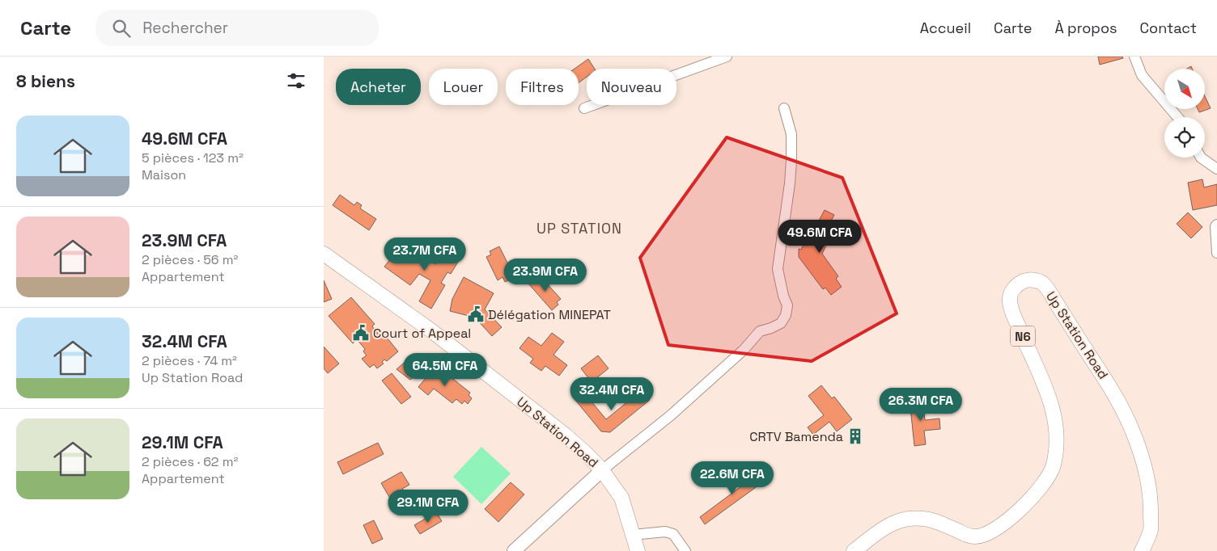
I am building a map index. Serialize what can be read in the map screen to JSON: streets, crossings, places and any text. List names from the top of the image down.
{
  "streets": {
    "highway": ["Up Station Road", "N6"]
  },
  "districts": ["UP STATION"],
  "places": {
    "public building": ["Délégation MINEPAT", "Court of Appeal"],
    "building": ["CRTV Bamenda"]
  },
  "north": "bottom right",
  "page": {
    "header": "Carte",
    "search": "Rechercher",
    "nav": [
      "Accueil",
      "Carte",
      "À propos",
      "Contact"
    ],
    "heading": "8 biens",
    "chip": [
      "Acheter",
      "Louer",
      "Filtres",
      "Nouveau"
    ],
    "list": [
      {
        "name": "49.6M CFA",
        "note": "5 pièces · 123 m² · Maison"
      },
      {
        "name": "23.9M CFA",
        "note": "2 pièces · 56 m² · Appartement"
      },
      {
        "name": "32.4M CFA",
        "note": "2 pièces · 74 m² · Up Station Road"
      },
      {
        "name": "29.1M CFA",
        "note": "2 pièces · 62 m² · Appartement"
      }
    ],
    "price": [
      "49.6M CFA",
      "23.7M CFA",
      "23.9M CFA",
      "64.5M CFA",
      "32.4M CFA",
      "26.3M CFA",
      "22.6M CFA",
      "29.1M CFA"
    ]
  }
}
